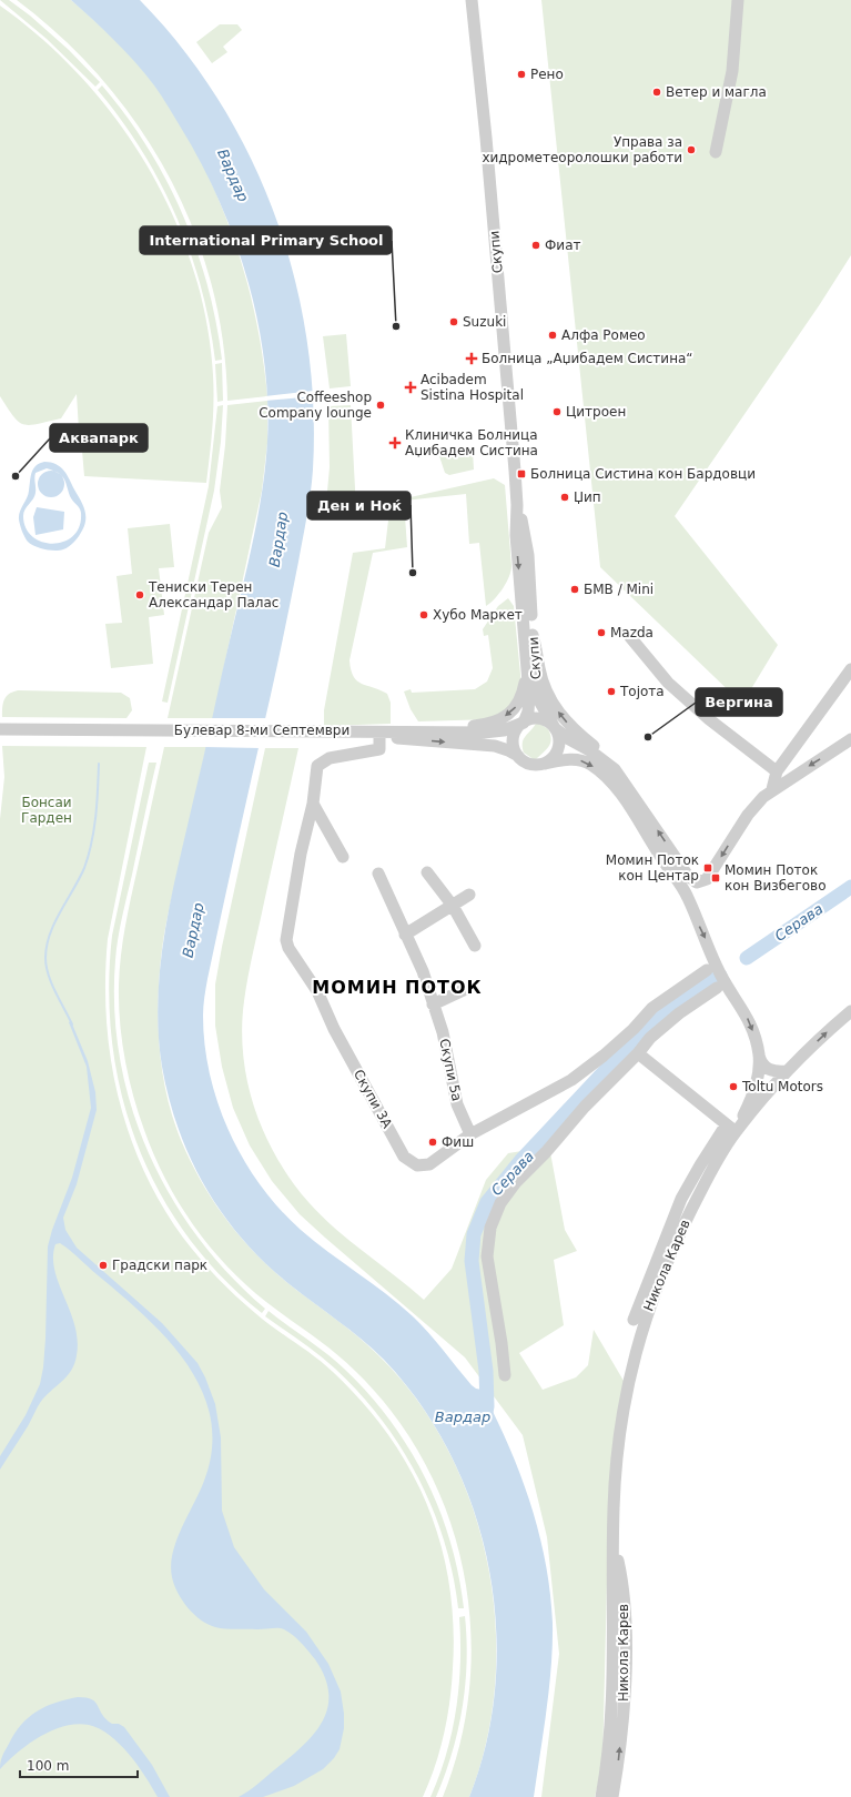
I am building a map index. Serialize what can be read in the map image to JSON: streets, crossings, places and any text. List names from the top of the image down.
{
  "streets": {
    "street": [
      "Скупи",
      "Булевар 8-ми Септември",
      "Скупи 5а",
      "Скупи 3А",
      "Никола Карев"
    ]
  },
  "crossings": [
    ["Скупи", "Булевар 8-ми Септември"],
    ["Булевар 8-ми Септември", "Скупи 3А"],
    ["Скупи 5а", "Скупи 3А"]
  ],
  "districts": ["МОМИН ПОТОК"],
  "water": ["Вардар", "Серава"],
  "parks": ["Бонсаи Гарден"],
  "places": {
    "other": [
      "Рено",
      "Ветер и магла",
      "Управа за хидрометеоролошки работи",
      "Фиат",
      "Suzuki",
      "International Primary School",
      "Алфа Ромео",
      "Coffeeshop Company lounge",
      "Цитроен",
      "Аквапарк",
      "Џип",
      "Ден и Ноќ",
      "БМВ / Mini",
      "Тениски Терен Александар Палас",
      "Хубо Маркет",
      "Mazda",
      "Тојота",
      "Вергина",
      "Toltu Motors",
      "Фиш",
      "Градски парк"
    ],
    "health": ["Болница „Аџибадем Систина“", "Acibadem Sistina Hospital", "Клиничка Болница Аџибадем Систина"],
    "transit": ["Болница Систина кон Бардовци", "Момин Поток кон Центар", "Момин Поток кон Визбегово"]
  },
  "scale_bar": "100 m"
}
